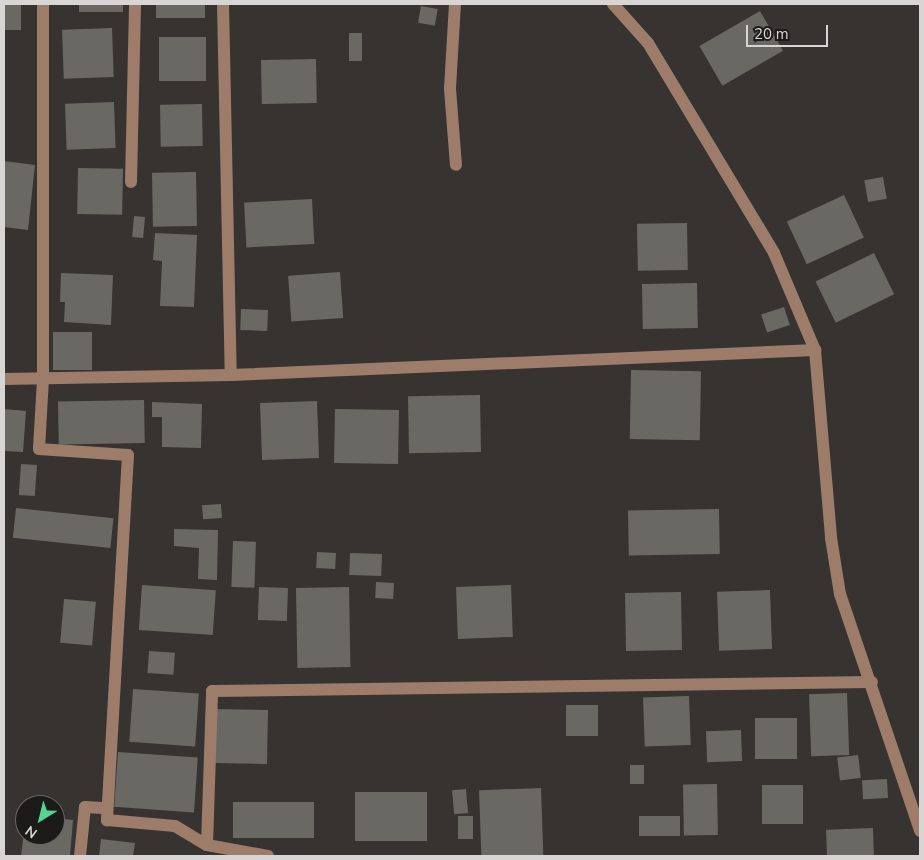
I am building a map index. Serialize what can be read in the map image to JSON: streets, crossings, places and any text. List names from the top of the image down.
{
  "scale_bar": "20 m",
  "north": "bottom left"
}
